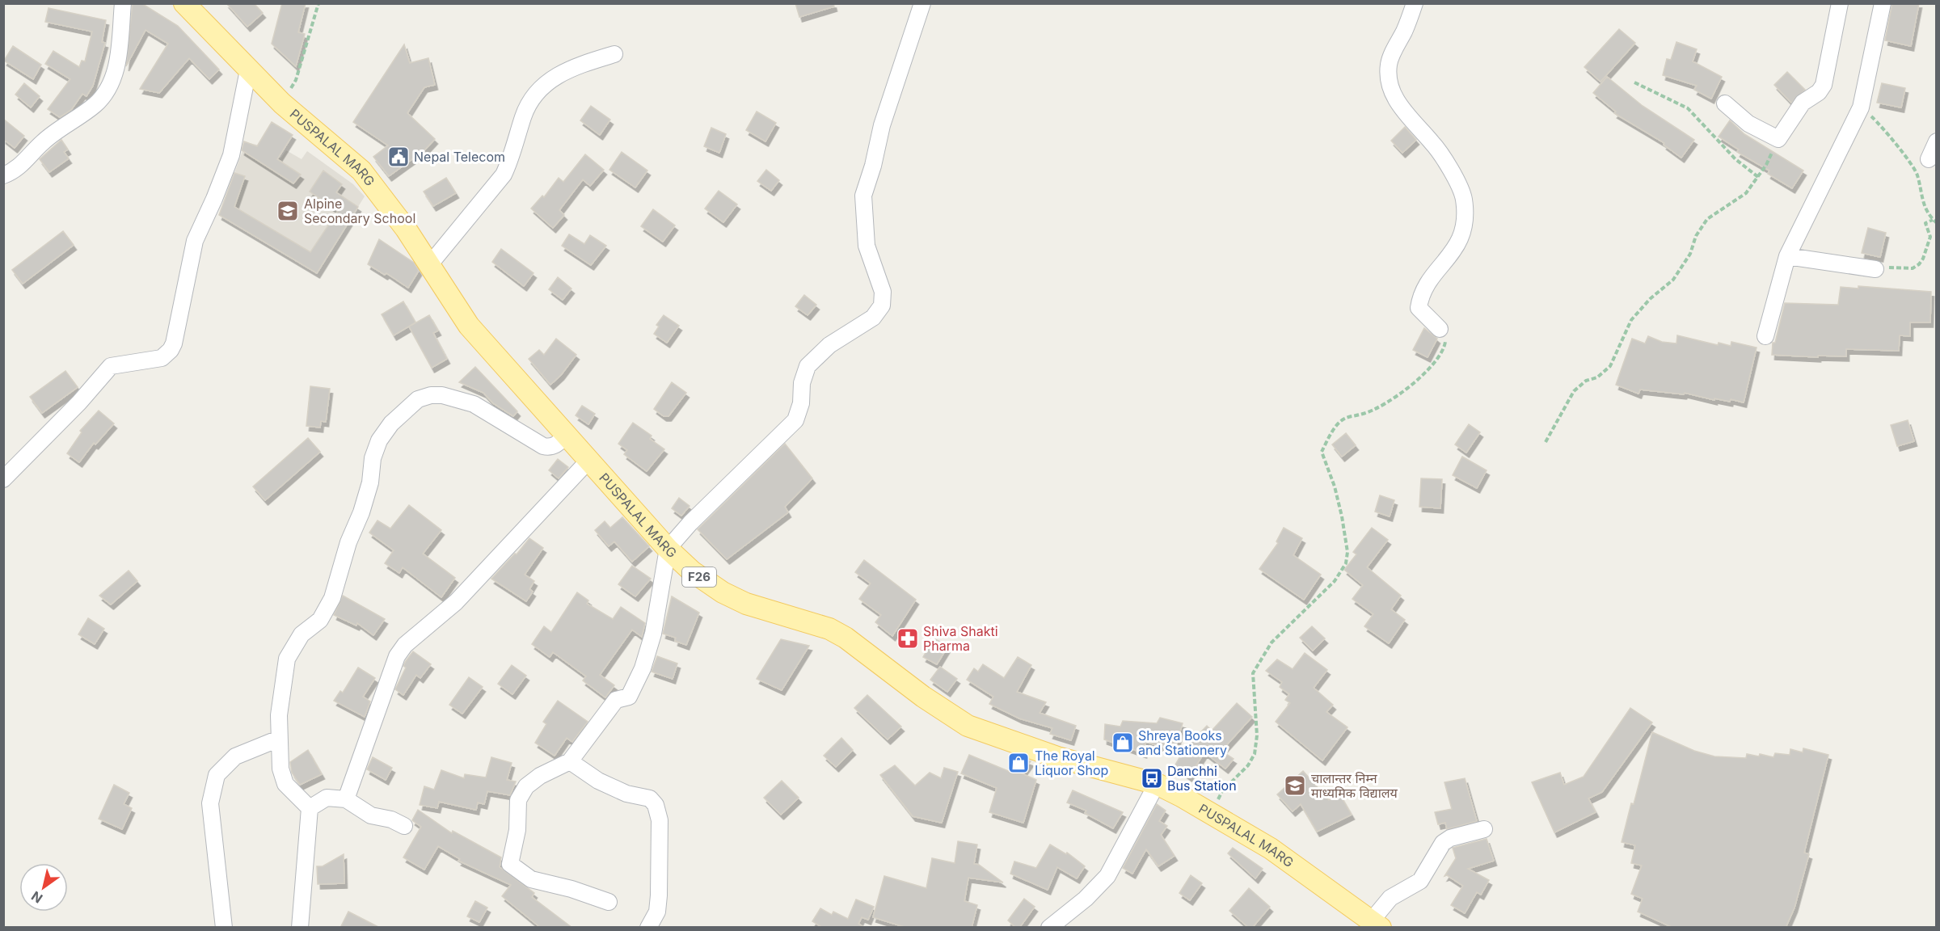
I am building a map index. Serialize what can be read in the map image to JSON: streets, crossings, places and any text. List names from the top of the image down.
{
  "streets": {
    "main road": ["PUSPALAL MARG", "F26"]
  },
  "places": {
    "public building": ["Nepal Telecom"],
    "school or university": ["Alpine Secondary School", "चालान्तर निम्न माध्यमिक विद्यालय"],
    "pharmacy": ["Shiva Shakti Pharma"],
    "shop": ["Shreya Books and Stationery", "The Royal Liquor Shop"],
    "bus stop": ["Danchhi Bus Station"]
  },
  "north": "bottom left"
}
